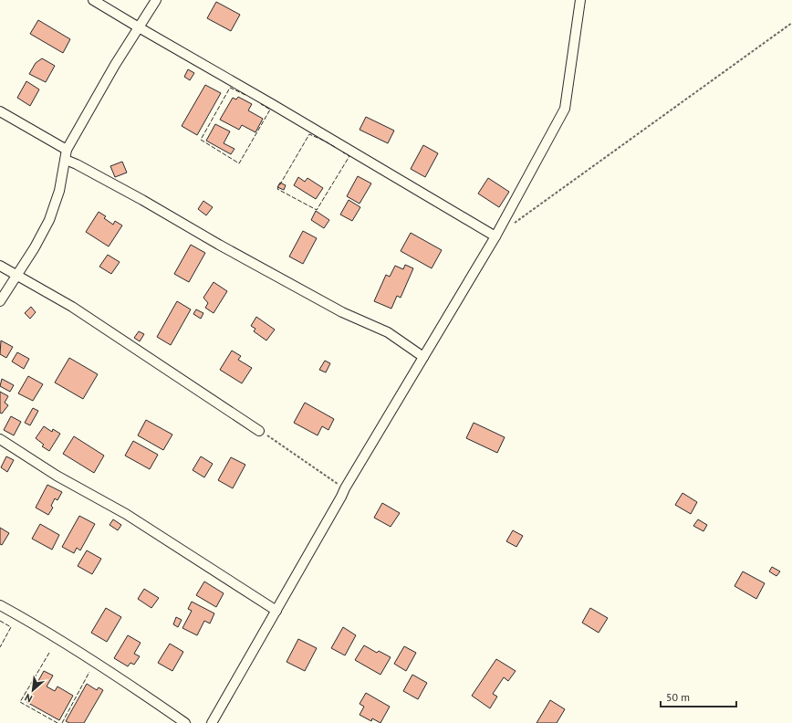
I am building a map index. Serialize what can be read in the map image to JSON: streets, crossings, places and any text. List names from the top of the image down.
{
  "scale_bar": "50 m",
  "north": "bottom left"
}
